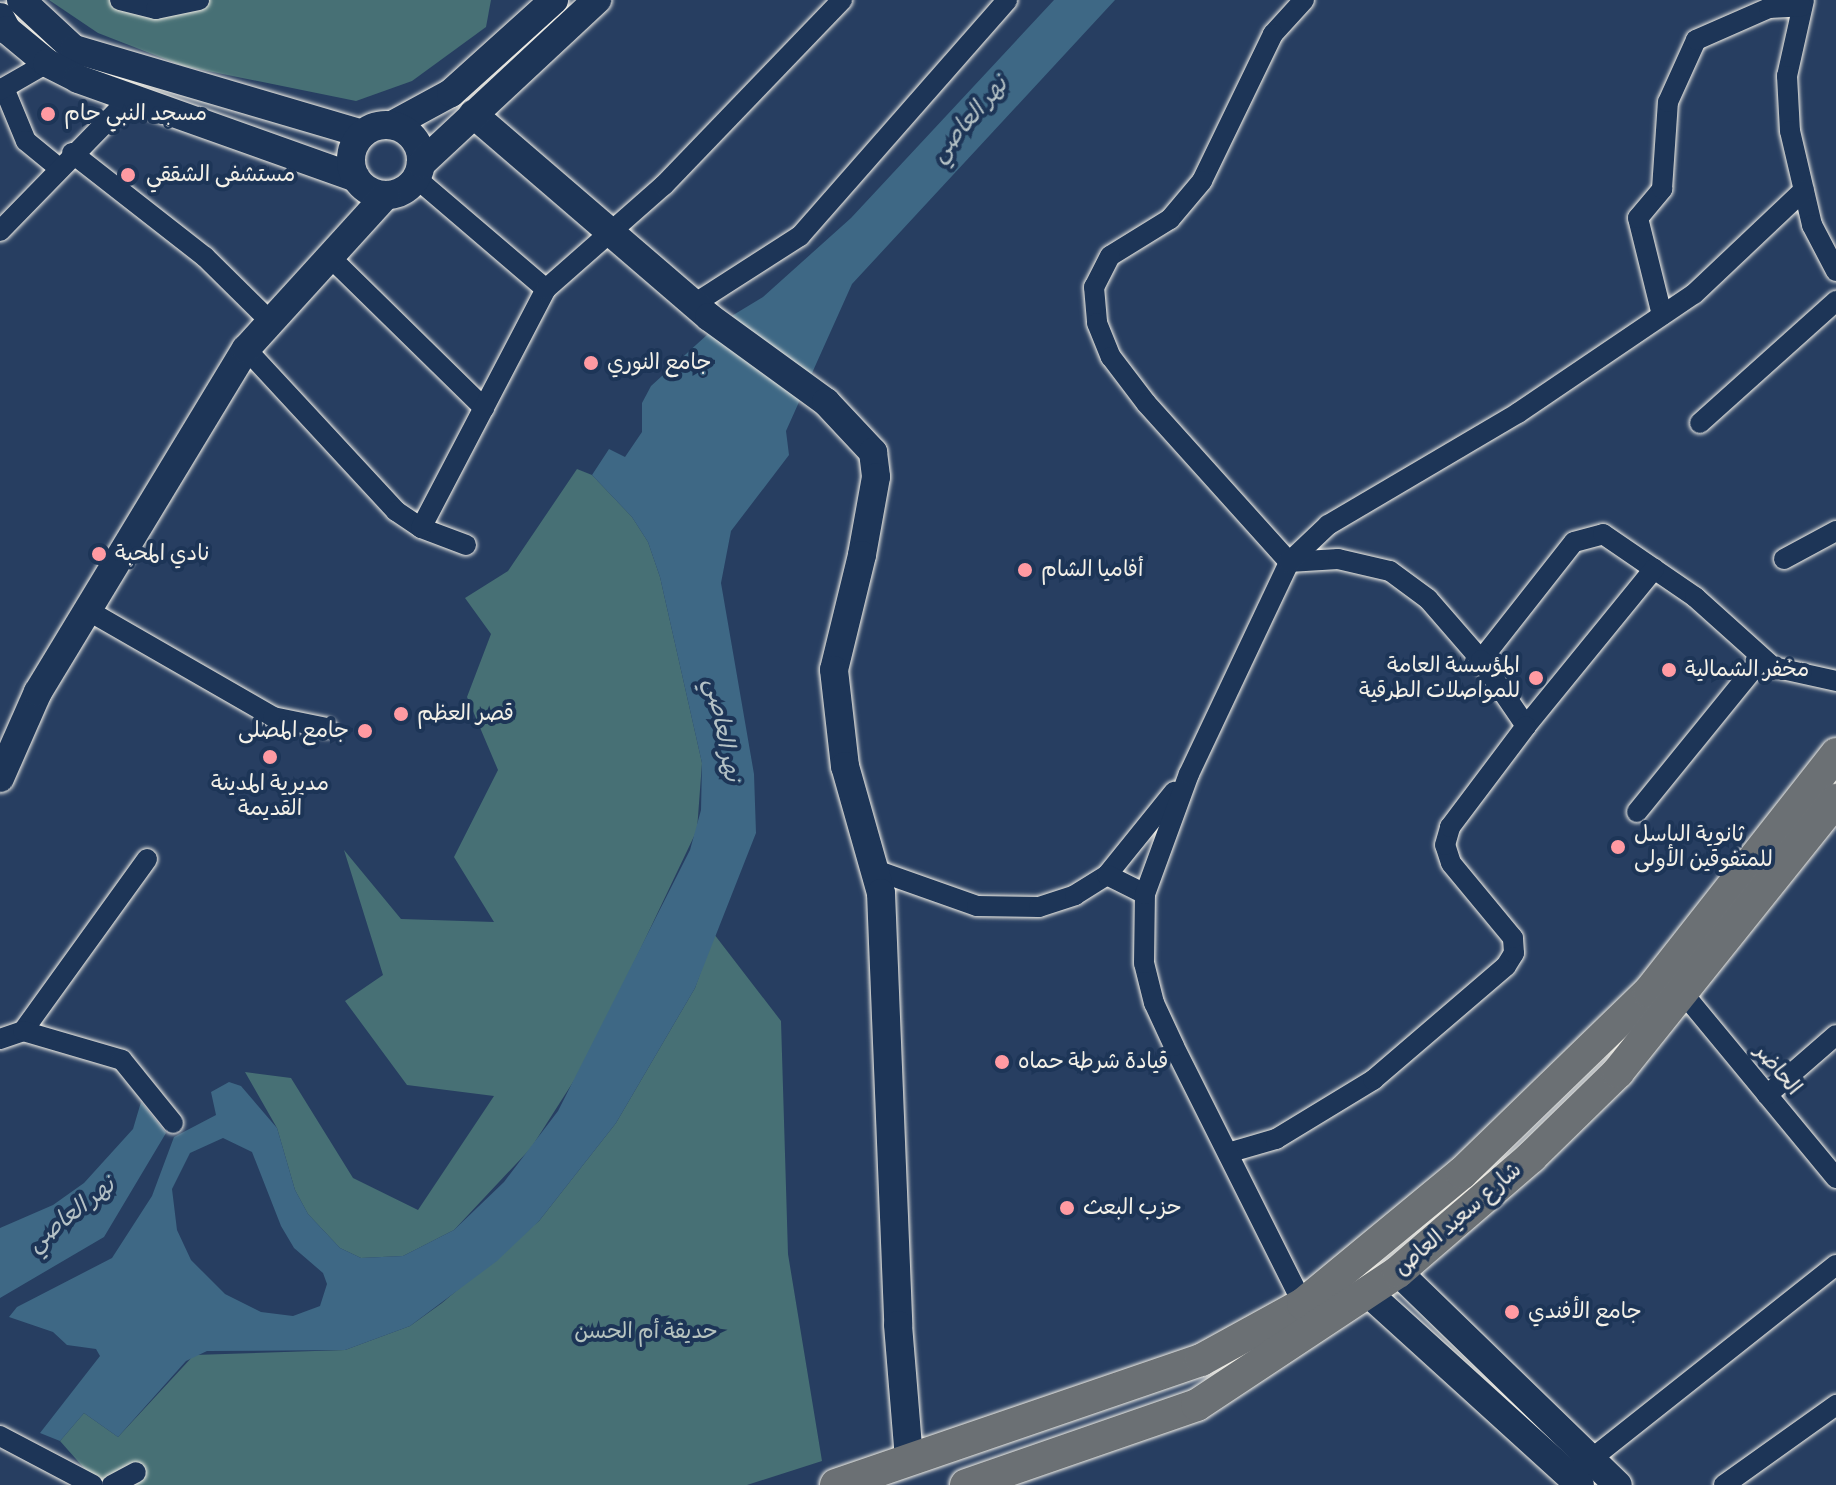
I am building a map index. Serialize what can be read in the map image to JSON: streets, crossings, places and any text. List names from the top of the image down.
{
  "streets": {
    "main road": ["شارع سعيد العاص"],
    "street": ["الحاضر"]
  },
  "crossings": [
    ["الحاضر", "شارع سعيد العاص"]
  ],
  "water": ["نهر العاصي"],
  "parks": ["حديقة أم الحسن"],
  "places": [
    "مسجد النبي حام",
    "مستشفى الشققي",
    "جامع النوري",
    "نادي المحبة",
    "أفاميا الشام",
    "مخفر الشمالية",
    "المؤسسة العامة للمواصلات الطرقية",
    "قصر العظم",
    "جامع المصلى",
    "مديرية المدينة القديمة",
    "ثانوية الباسل للمتفوقين الأولى",
    "قيادة شرطة حماه",
    "حزب البعث",
    "جامع الأفندي"
  ]
}
